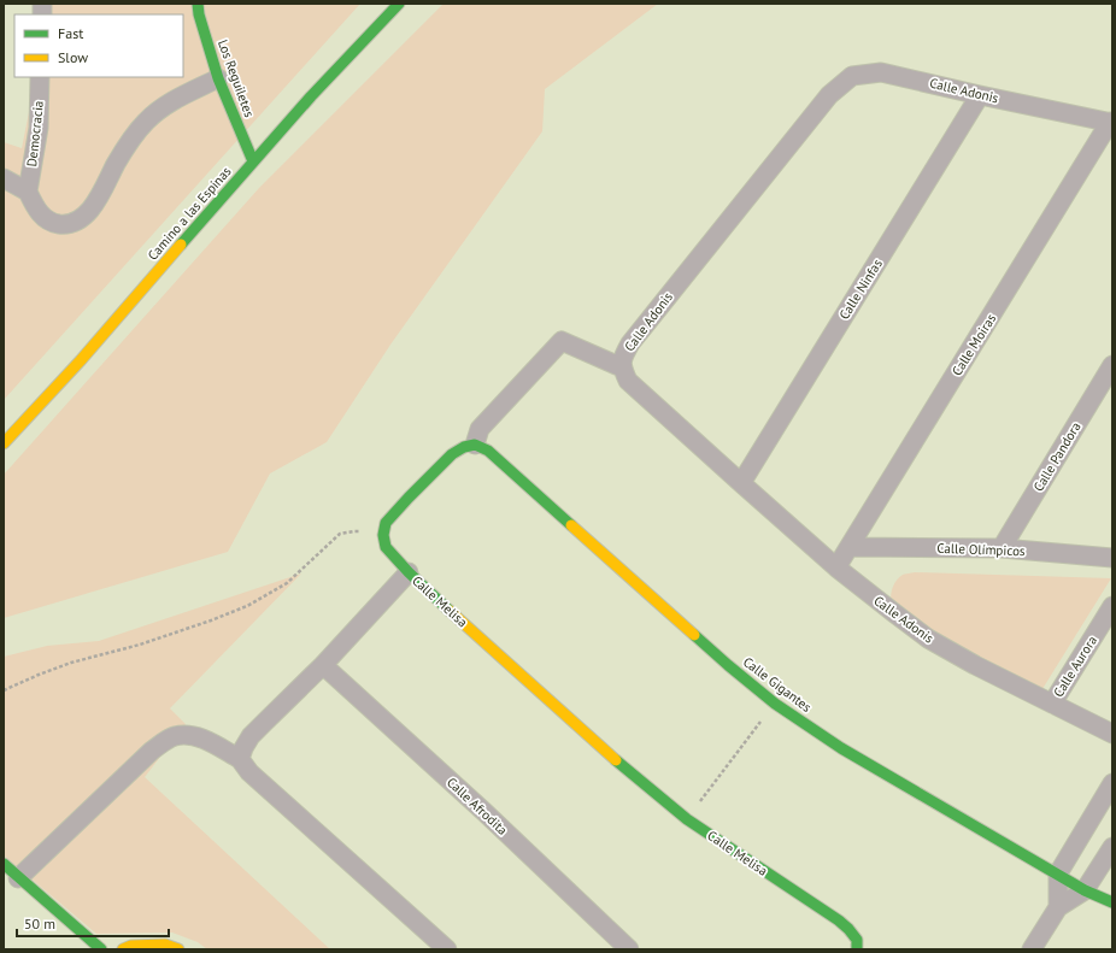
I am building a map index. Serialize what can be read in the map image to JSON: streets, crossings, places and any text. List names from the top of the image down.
{
  "streets": {
    "street": [
      "Los Reguiletes",
      "Calle Adonis",
      "Democracia",
      "Camino a las Espinas",
      "Calle Ninfas",
      "Calle Moiras",
      "Calle Pandora",
      "Calle Olímpicos",
      "Calle Melisa",
      "Calle Aurora",
      "Calle Gigantes",
      "Calle Afrodita"
    ]
  },
  "crossings": [
    ["Los Reguiletes", "Camino a las Espinas"],
    ["Calle Adonis", "Calle Ninfas"],
    ["Calle Adonis", "Calle Moiras"],
    ["Calle Adonis", "Calle Aurora"],
    ["Calle Moiras", "Calle Olímpicos"],
    ["Calle Pandora", "Calle Olímpicos"],
    ["Calle Melisa", "Calle Afrodita"]
  ],
  "legend": ["Fast", "Slow"],
  "scale_bar": "50 m"
}
